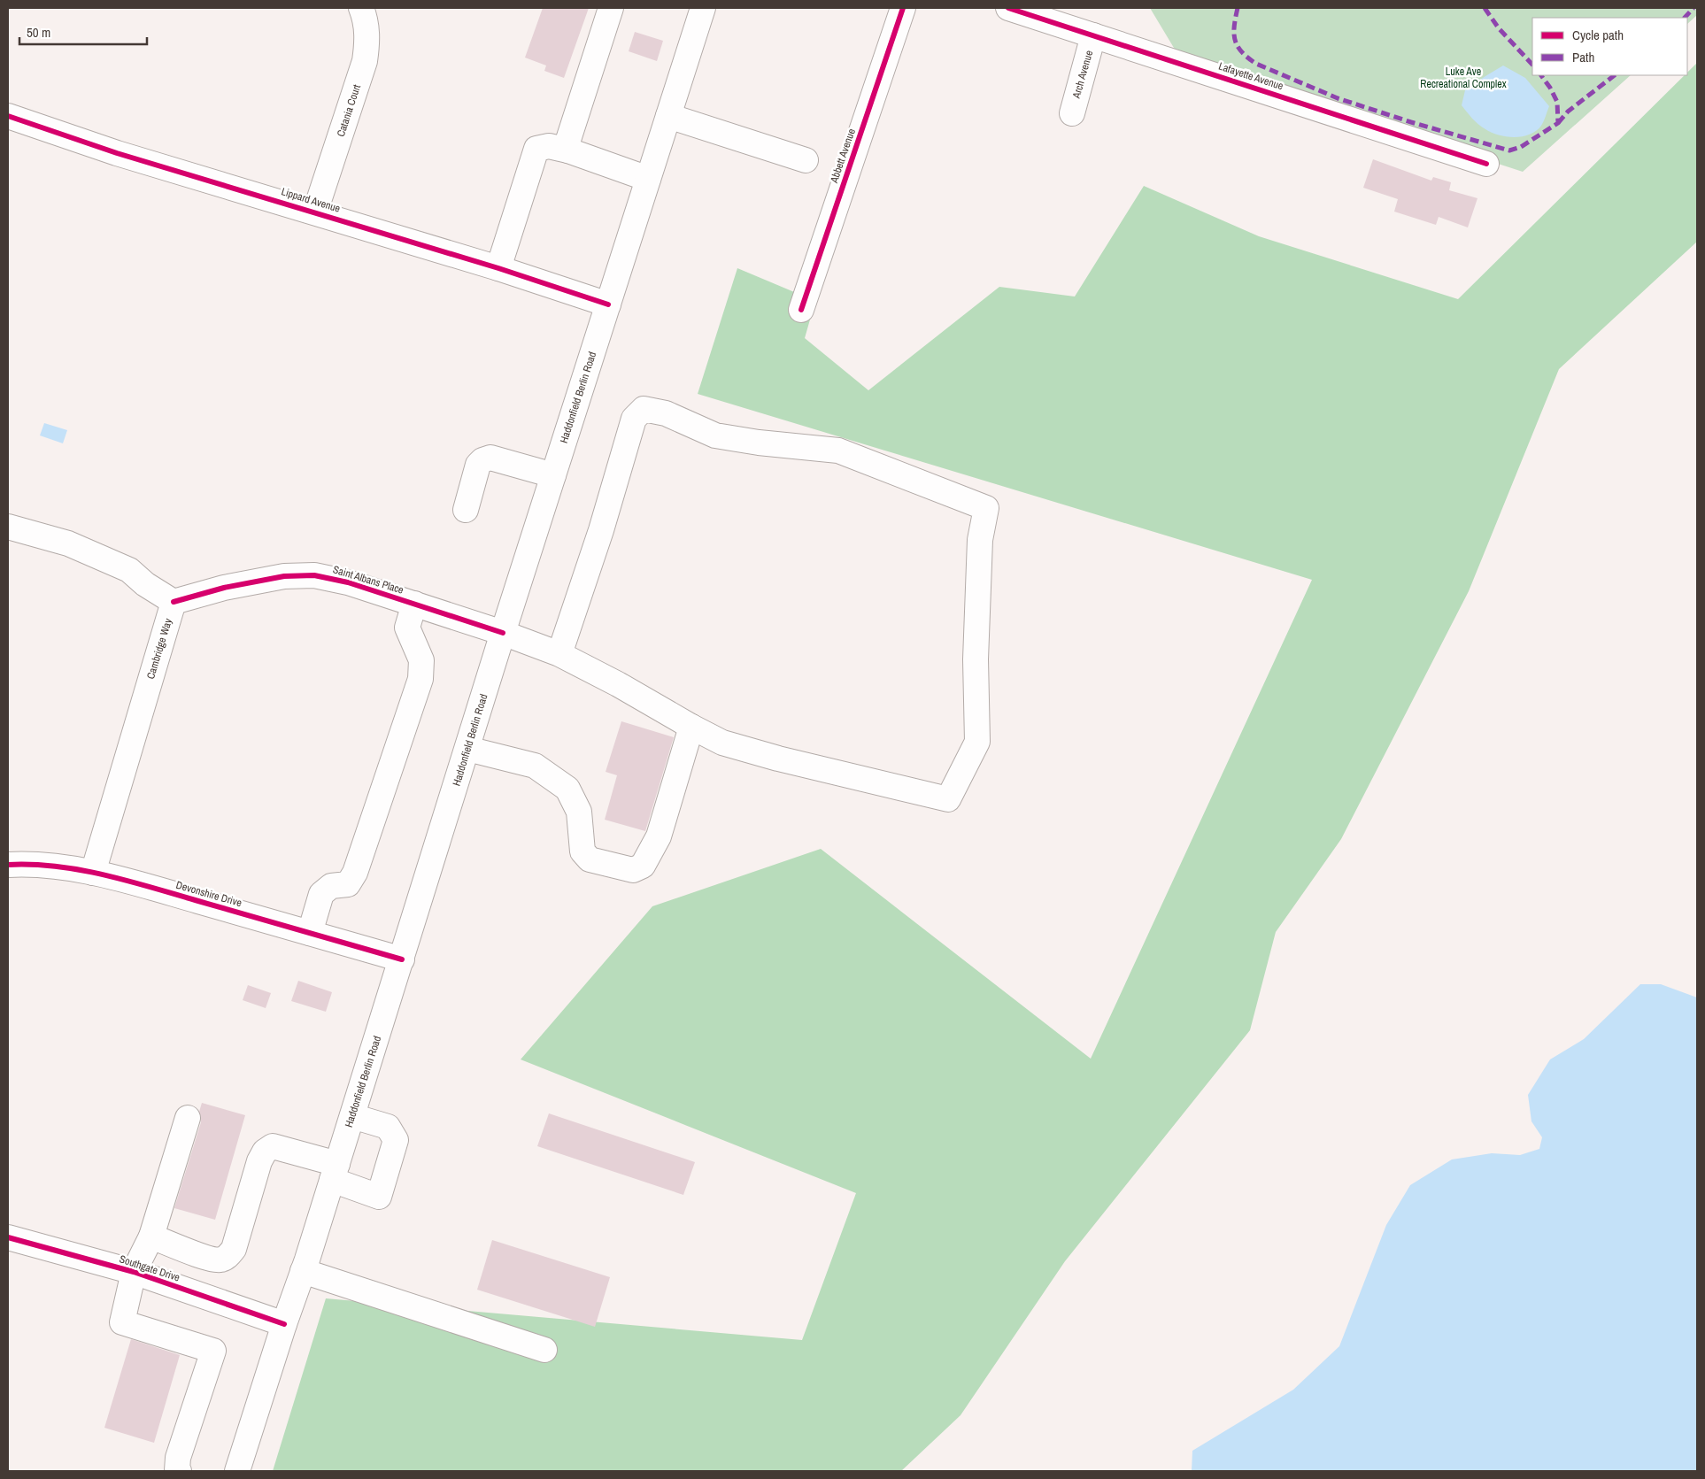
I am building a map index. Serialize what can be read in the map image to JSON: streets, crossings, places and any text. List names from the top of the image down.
{
  "streets": {
    "street": [
      "Arch Avenue",
      "Lafayette Avenue",
      "Catania Court",
      "Abbett Avenue",
      "Lippard Avenue",
      "Haddonfield Berlin Road",
      "Saint Albans Place",
      "Cambridge Way",
      "Devonshire Drive",
      "Southgate Drive"
    ]
  },
  "crossings": [
    ["Arch Avenue", "Lafayette Avenue"],
    ["Catania Court", "Lippard Avenue"],
    ["Lippard Avenue", "Haddonfield Berlin Road"],
    ["Haddonfield Berlin Road", "Saint Albans Place"],
    ["Haddonfield Berlin Road", "Devonshire Drive"],
    ["Haddonfield Berlin Road", "Southgate Drive"],
    ["Saint Albans Place", "Cambridge Way"],
    ["Cambridge Way", "Devonshire Drive"]
  ],
  "parks": ["Luke Ave Recreational Complex"],
  "legend": ["Cycle path", "Path"],
  "scale_bar": "50 m"
}
